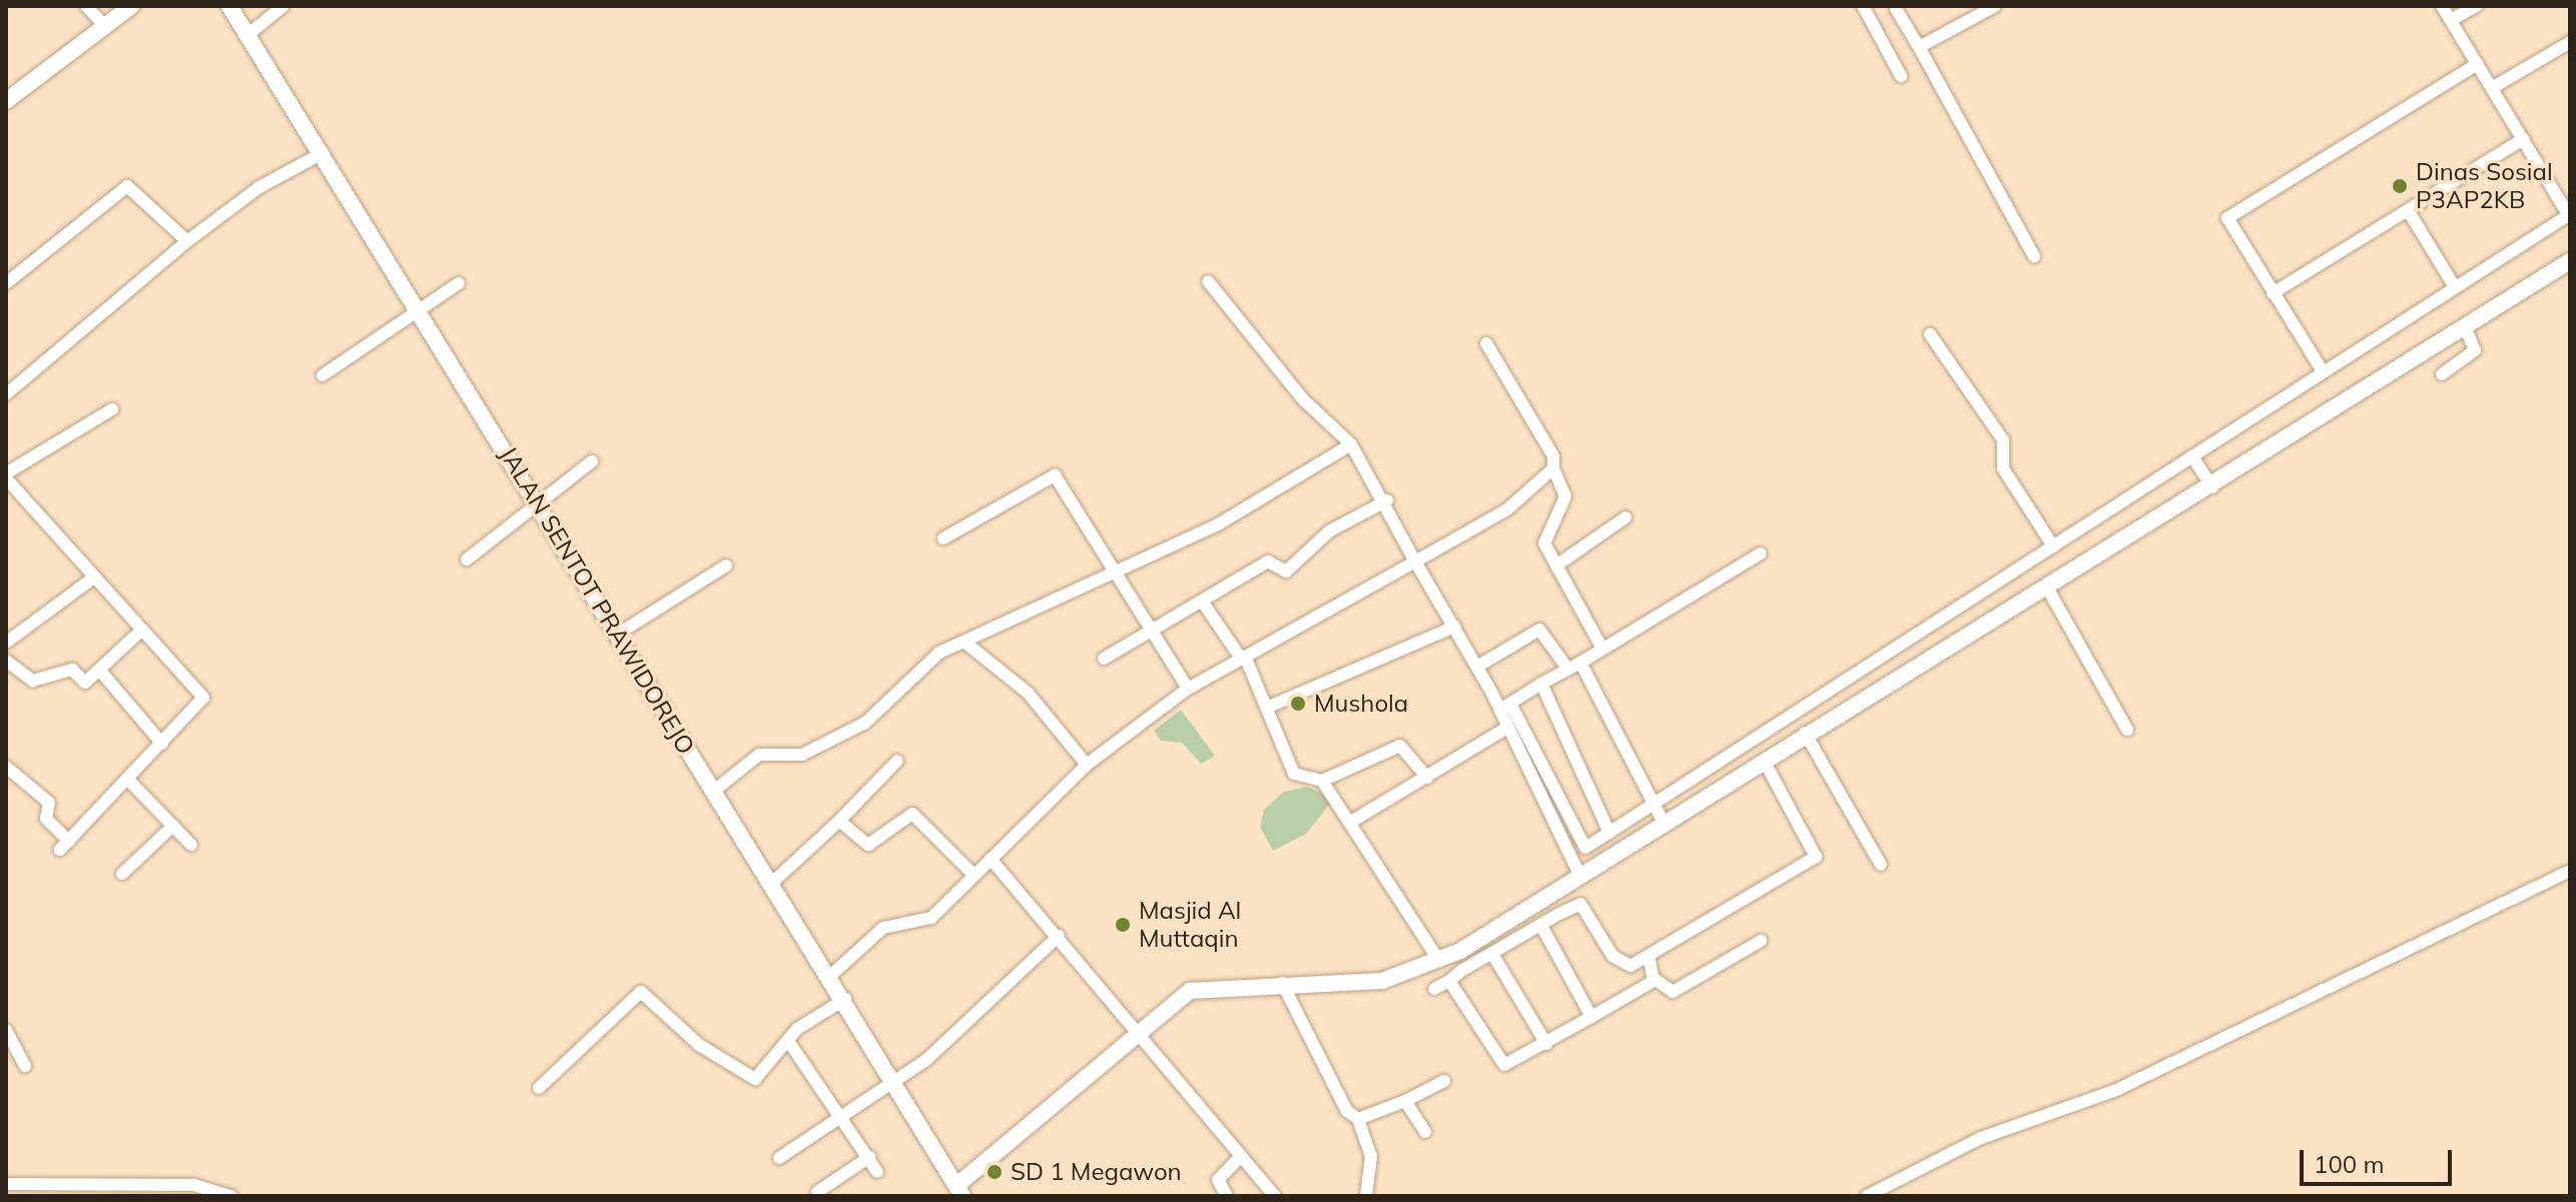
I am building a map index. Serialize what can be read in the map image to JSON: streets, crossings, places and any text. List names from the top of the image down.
{
  "streets": {
    "street": ["JALAN SENTOT PRAWIDOREJO"]
  },
  "places": [
    "Dinas Sosial P3AP2KB",
    "Mushola",
    "Masjid Al Muttaqin",
    "SD 1 Megawon"
  ],
  "scale_bar": "100 m"
}
